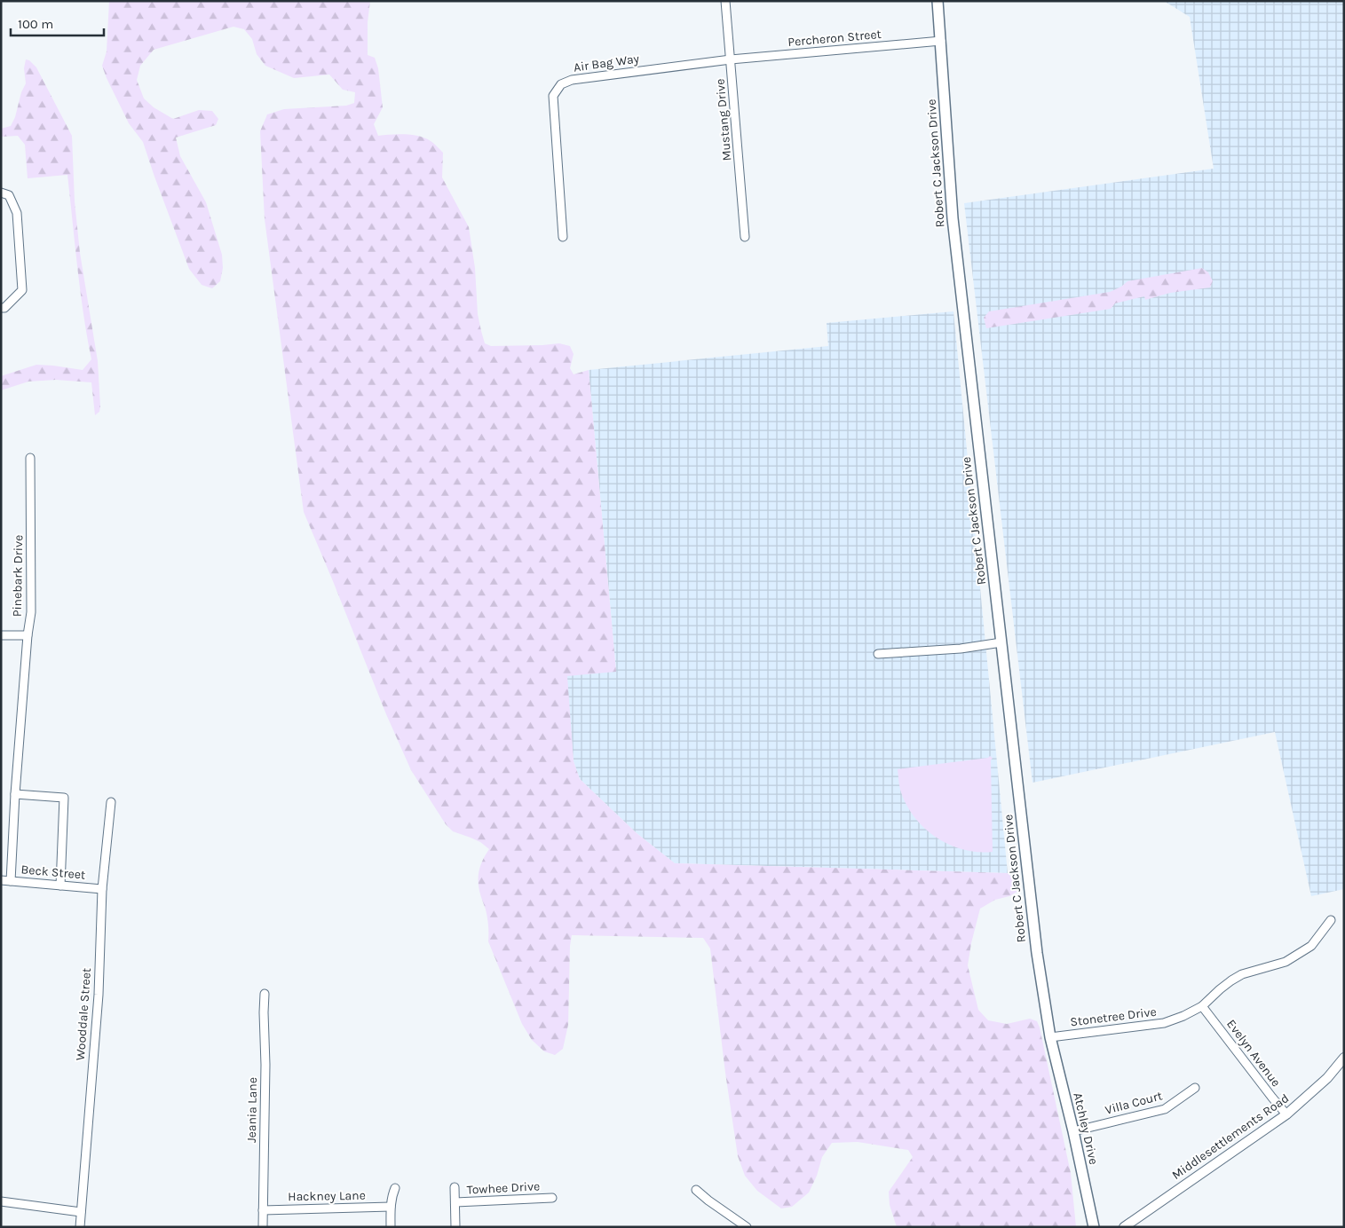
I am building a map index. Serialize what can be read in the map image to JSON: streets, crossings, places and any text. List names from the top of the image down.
{
  "streets": {
    "main road": ["Robert C Jackson Drive", "Atchley Drive"],
    "street": [
      "Percheron Street",
      "Air Bag Way",
      "Mustang Drive",
      "Pinebark Drive",
      "Beck Street",
      "Wooddale Street",
      "Stonetree Drive",
      "Evelyn Avenue",
      "Villa Court",
      "Jeania Lane",
      "Middlesettlements Road",
      "Towhee Drive",
      "Hackney Lane"
    ]
  },
  "crossings": [
    ["Percheron Street", "Air Bag Way"],
    ["Percheron Street", "Mustang Drive"],
    ["Percheron Street", "Robert C Jackson Drive"],
    ["Air Bag Way", "Mustang Drive"],
    ["Robert C Jackson Drive", "Stonetree Drive"],
    ["Robert C Jackson Drive", "Atchley Drive"],
    ["Pinebark Drive", "Beck Street"],
    ["Beck Street", "Wooddale Street"],
    ["Stonetree Drive", "Evelyn Avenue"],
    ["Stonetree Drive", "Atchley Drive"],
    ["Evelyn Avenue", "Middlesettlements Road"],
    ["Villa Court", "Atchley Drive"],
    ["Jeania Lane", "Hackney Lane"]
  ],
  "scale_bar": "100 m"
}
